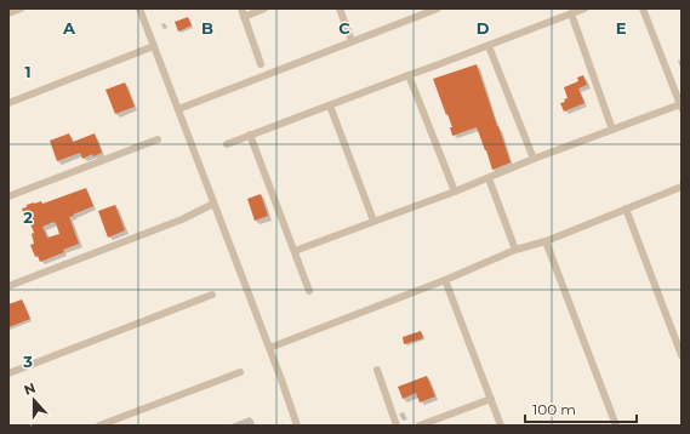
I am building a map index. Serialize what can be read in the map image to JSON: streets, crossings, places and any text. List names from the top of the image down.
{
  "scale_bar": "100 m",
  "north": "top",
  "grid": {
    "columns": [
      "A",
      "B",
      "C",
      "D",
      "E"
    ],
    "rows": ["1", "2", "3"]
  }
}
